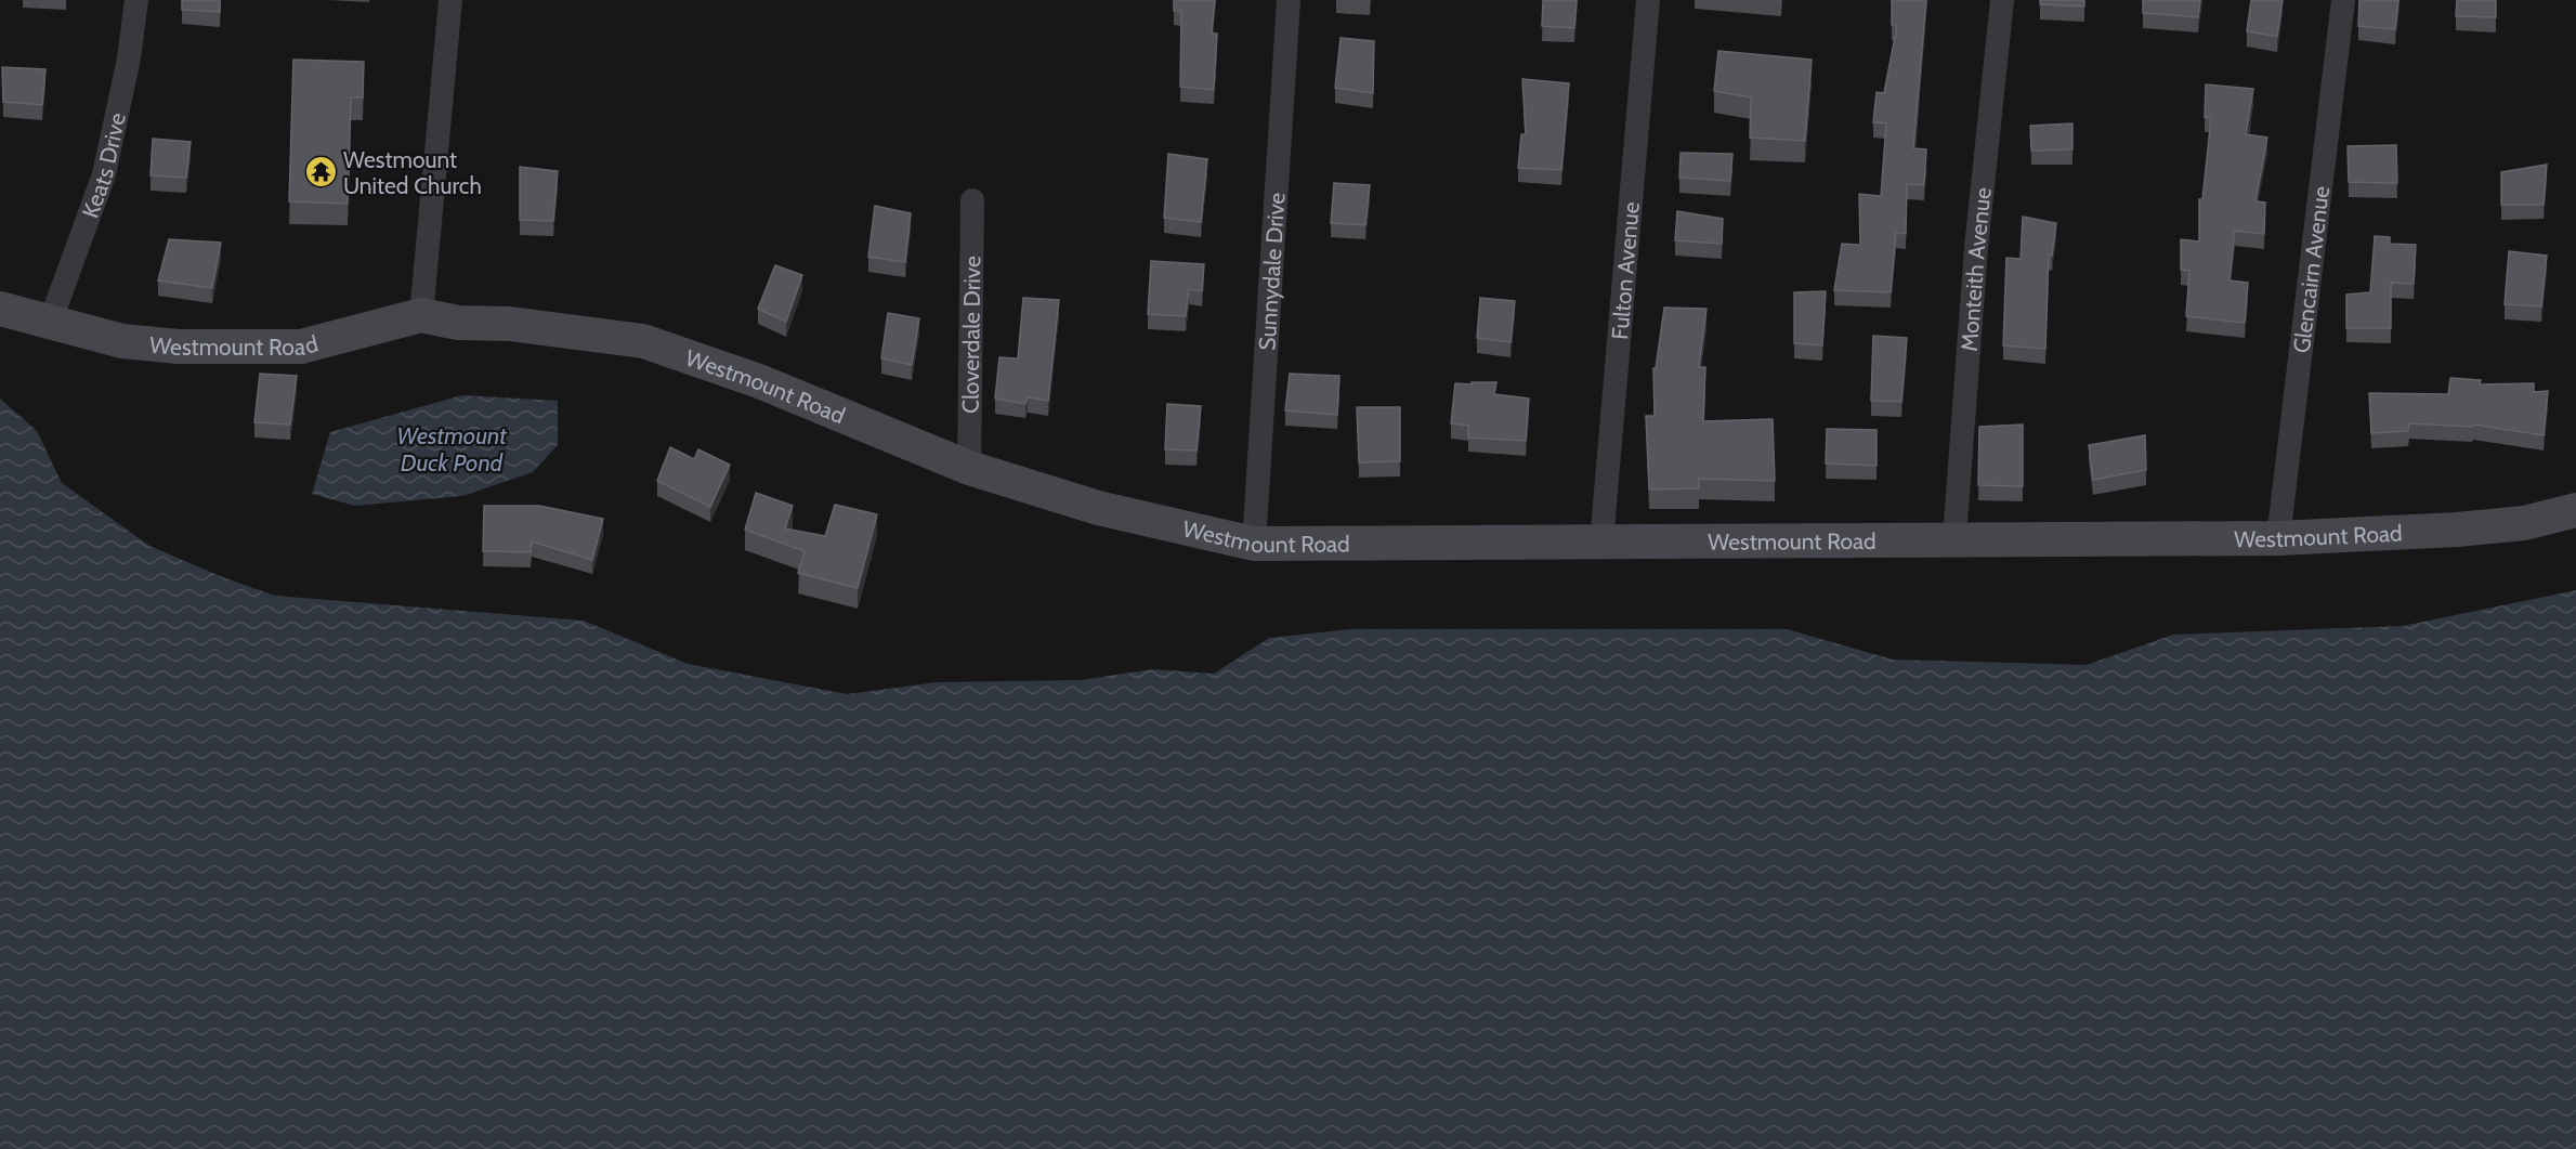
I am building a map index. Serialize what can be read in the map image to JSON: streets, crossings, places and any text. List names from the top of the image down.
{
  "streets": {
    "main road": ["Westmount Road"],
    "street": [
      "Keats Drive",
      "Monteith Avenue",
      "Glencairn Avenue",
      "Sunnydale Drive",
      "Fulton Avenue",
      "Cloverdale Drive"
    ]
  },
  "crossings": [
    ["Keats Drive", "Westmount Road"],
    ["Monteith Avenue", "Westmount Road"],
    ["Glencairn Avenue", "Westmount Road"],
    ["Sunnydale Drive", "Westmount Road"],
    ["Fulton Avenue", "Westmount Road"],
    ["Cloverdale Drive", "Westmount Road"]
  ],
  "water": ["Westmount Duck Pond"],
  "places": {
    "temple": ["Westmount United Church"]
  }
}
